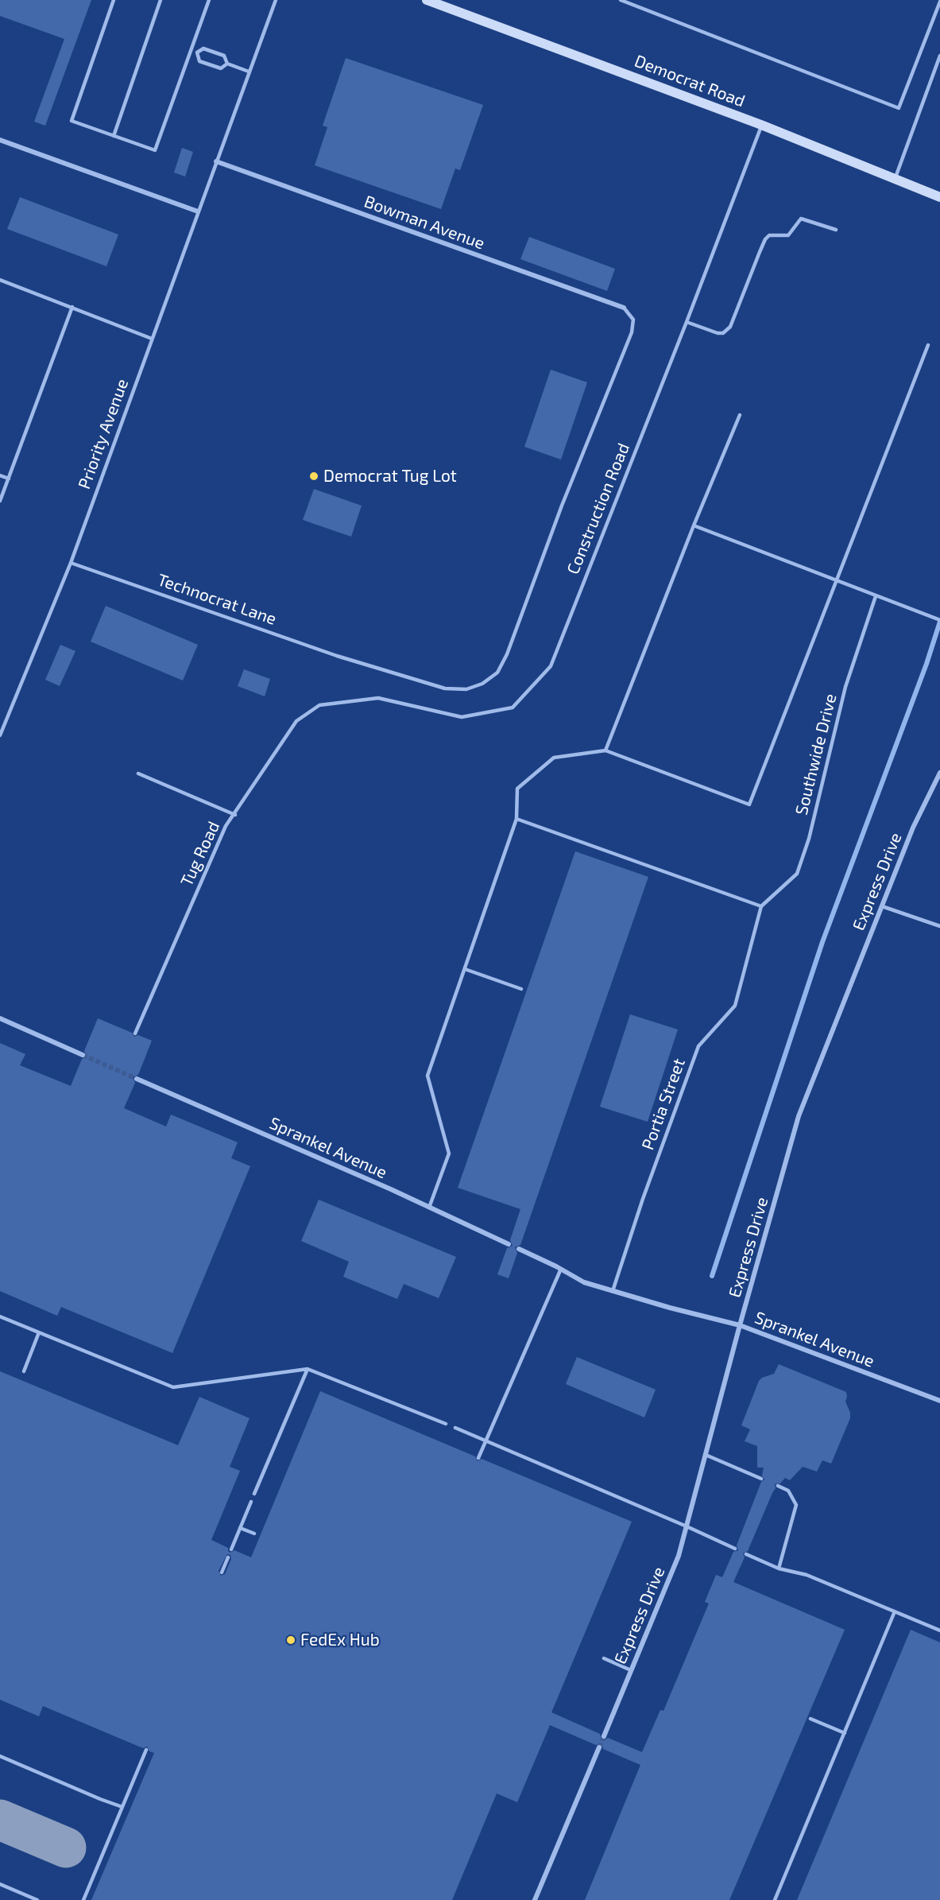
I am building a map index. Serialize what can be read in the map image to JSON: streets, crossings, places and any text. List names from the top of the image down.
{
  "streets": {
    "main road": ["Democrat Road"],
    "street": ["Bowman Avenue", "Express Drive", "Sprankel Avenue"],
    "lane": [
      "Priority Avenue",
      "Construction Road",
      "Technocrat Lane",
      "Southwide Drive",
      "Tug Road",
      "Portia Street"
    ]
  },
  "crossings": [
    ["Democrat Road", "Construction Road"],
    ["Bowman Avenue", "Priority Avenue"],
    ["Bowman Avenue", "Technocrat Lane"],
    ["Priority Avenue", "Technocrat Lane"],
    ["Construction Road", "Tug Road"],
    ["Southwide Drive", "Portia Street"],
    ["Express Drive", "Sprankel Avenue"],
    ["Portia Street", "Sprankel Avenue"]
  ],
  "places": ["Democrat Tug Lot", "FedEx Hub"]
}
